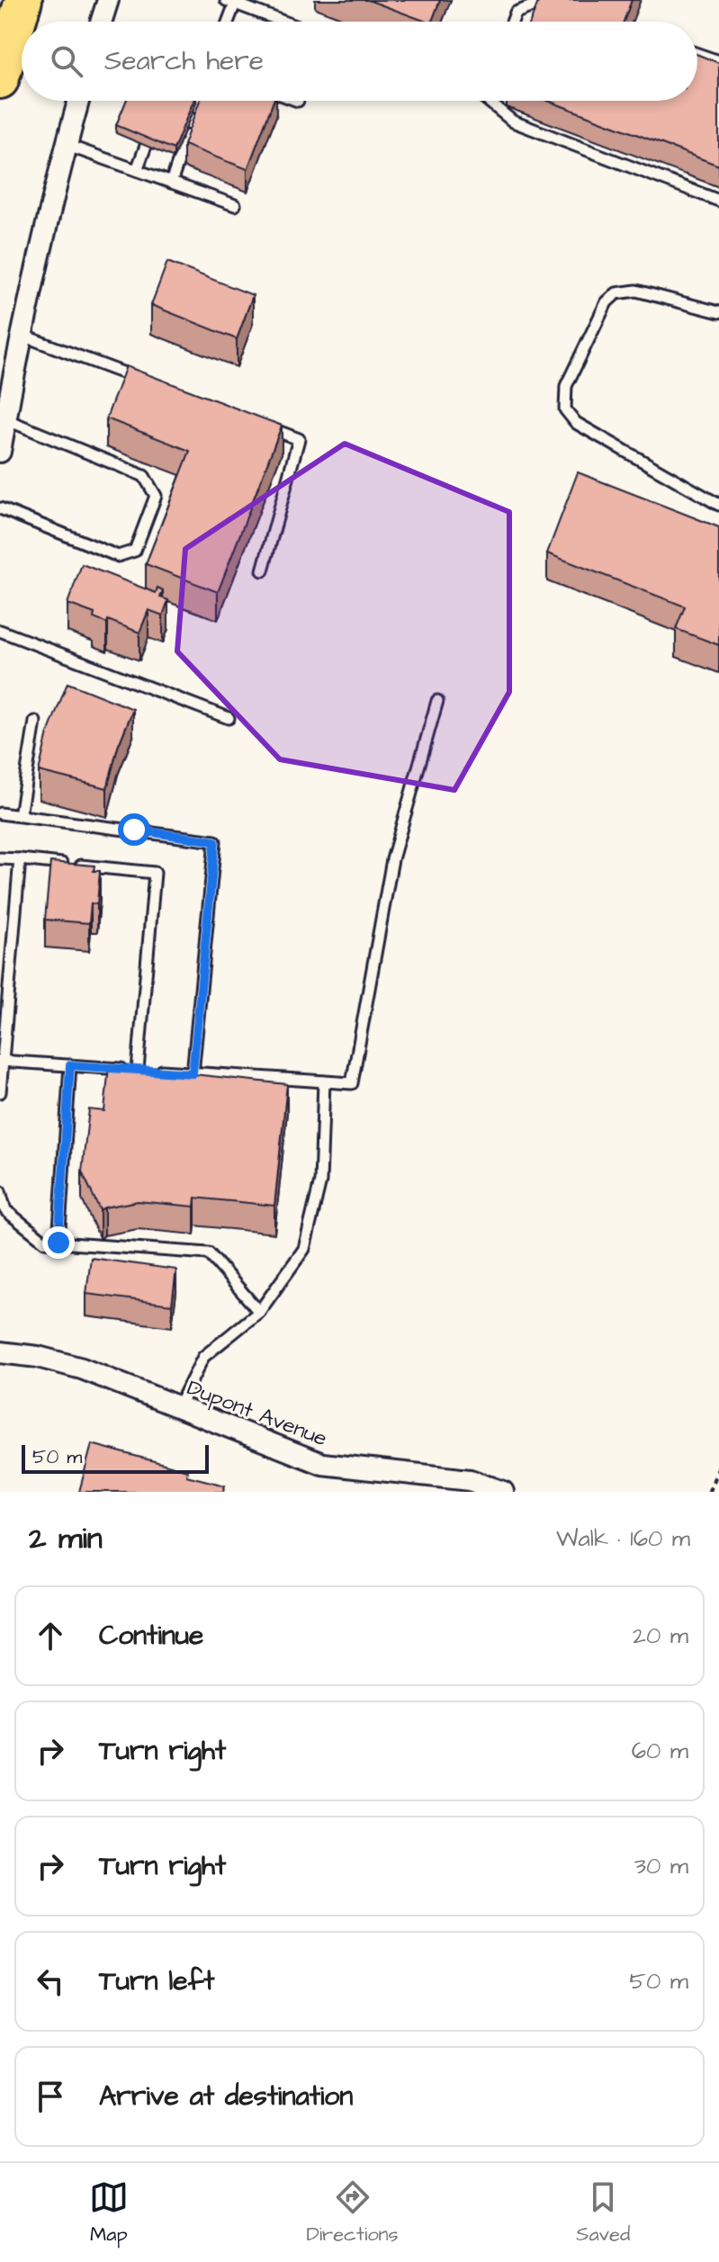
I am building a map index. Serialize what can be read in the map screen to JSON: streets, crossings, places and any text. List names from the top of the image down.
{
  "streets": {
    "street": ["Dupont Avenue"]
  },
  "scale_bar": "50 m",
  "page": {
    "search": "Search here",
    "scale": "50 m",
    "heading": ["2 min", "Walk · 160 m"],
    "list": [
      ["Continue", "20 m"],
      ["Turn right", "60 m"],
      ["Turn right", "30 m"],
      ["Turn left", "50 m"],
      "Arrive at destination"
    ],
    "nav": ["Map", "Directions", "Saved"]
  }
}
